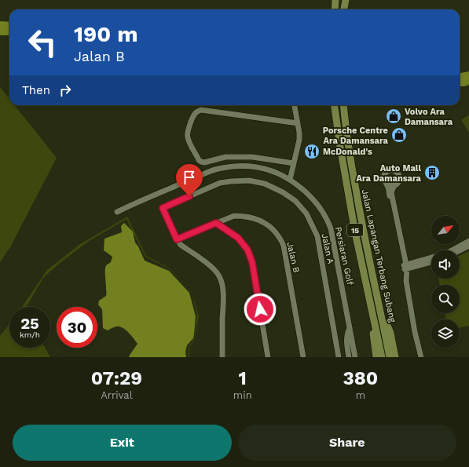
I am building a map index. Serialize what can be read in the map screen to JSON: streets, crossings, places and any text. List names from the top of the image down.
{
  "streets": {
    "main road": ["15", "Jalan Lapangan Terbang Subang"],
    "street": ["Jalan A", "Persiaran Golf", "Jalan B"]
  },
  "crossings": [
    ["Jalan A", "Jalan B"]
  ],
  "places": {
    "shop": ["Volvo Ara Damansara", "Porsche Centre Ara Damansara"],
    "restaurant": ["McDonald's"],
    "building": ["Auto Mall Ara Damansara"]
  },
  "north": "top right",
  "page": {
    "turn": ["190 m", "Jalan B"],
    "then": "Then",
    "speed": "25 km/h",
    "limit": "30",
    "eta": [
      "07:29",
      "Arrival",
      "1",
      "min",
      "380",
      "m"
    ],
    "buttons": ["Exit", "Share"]
  }
}
